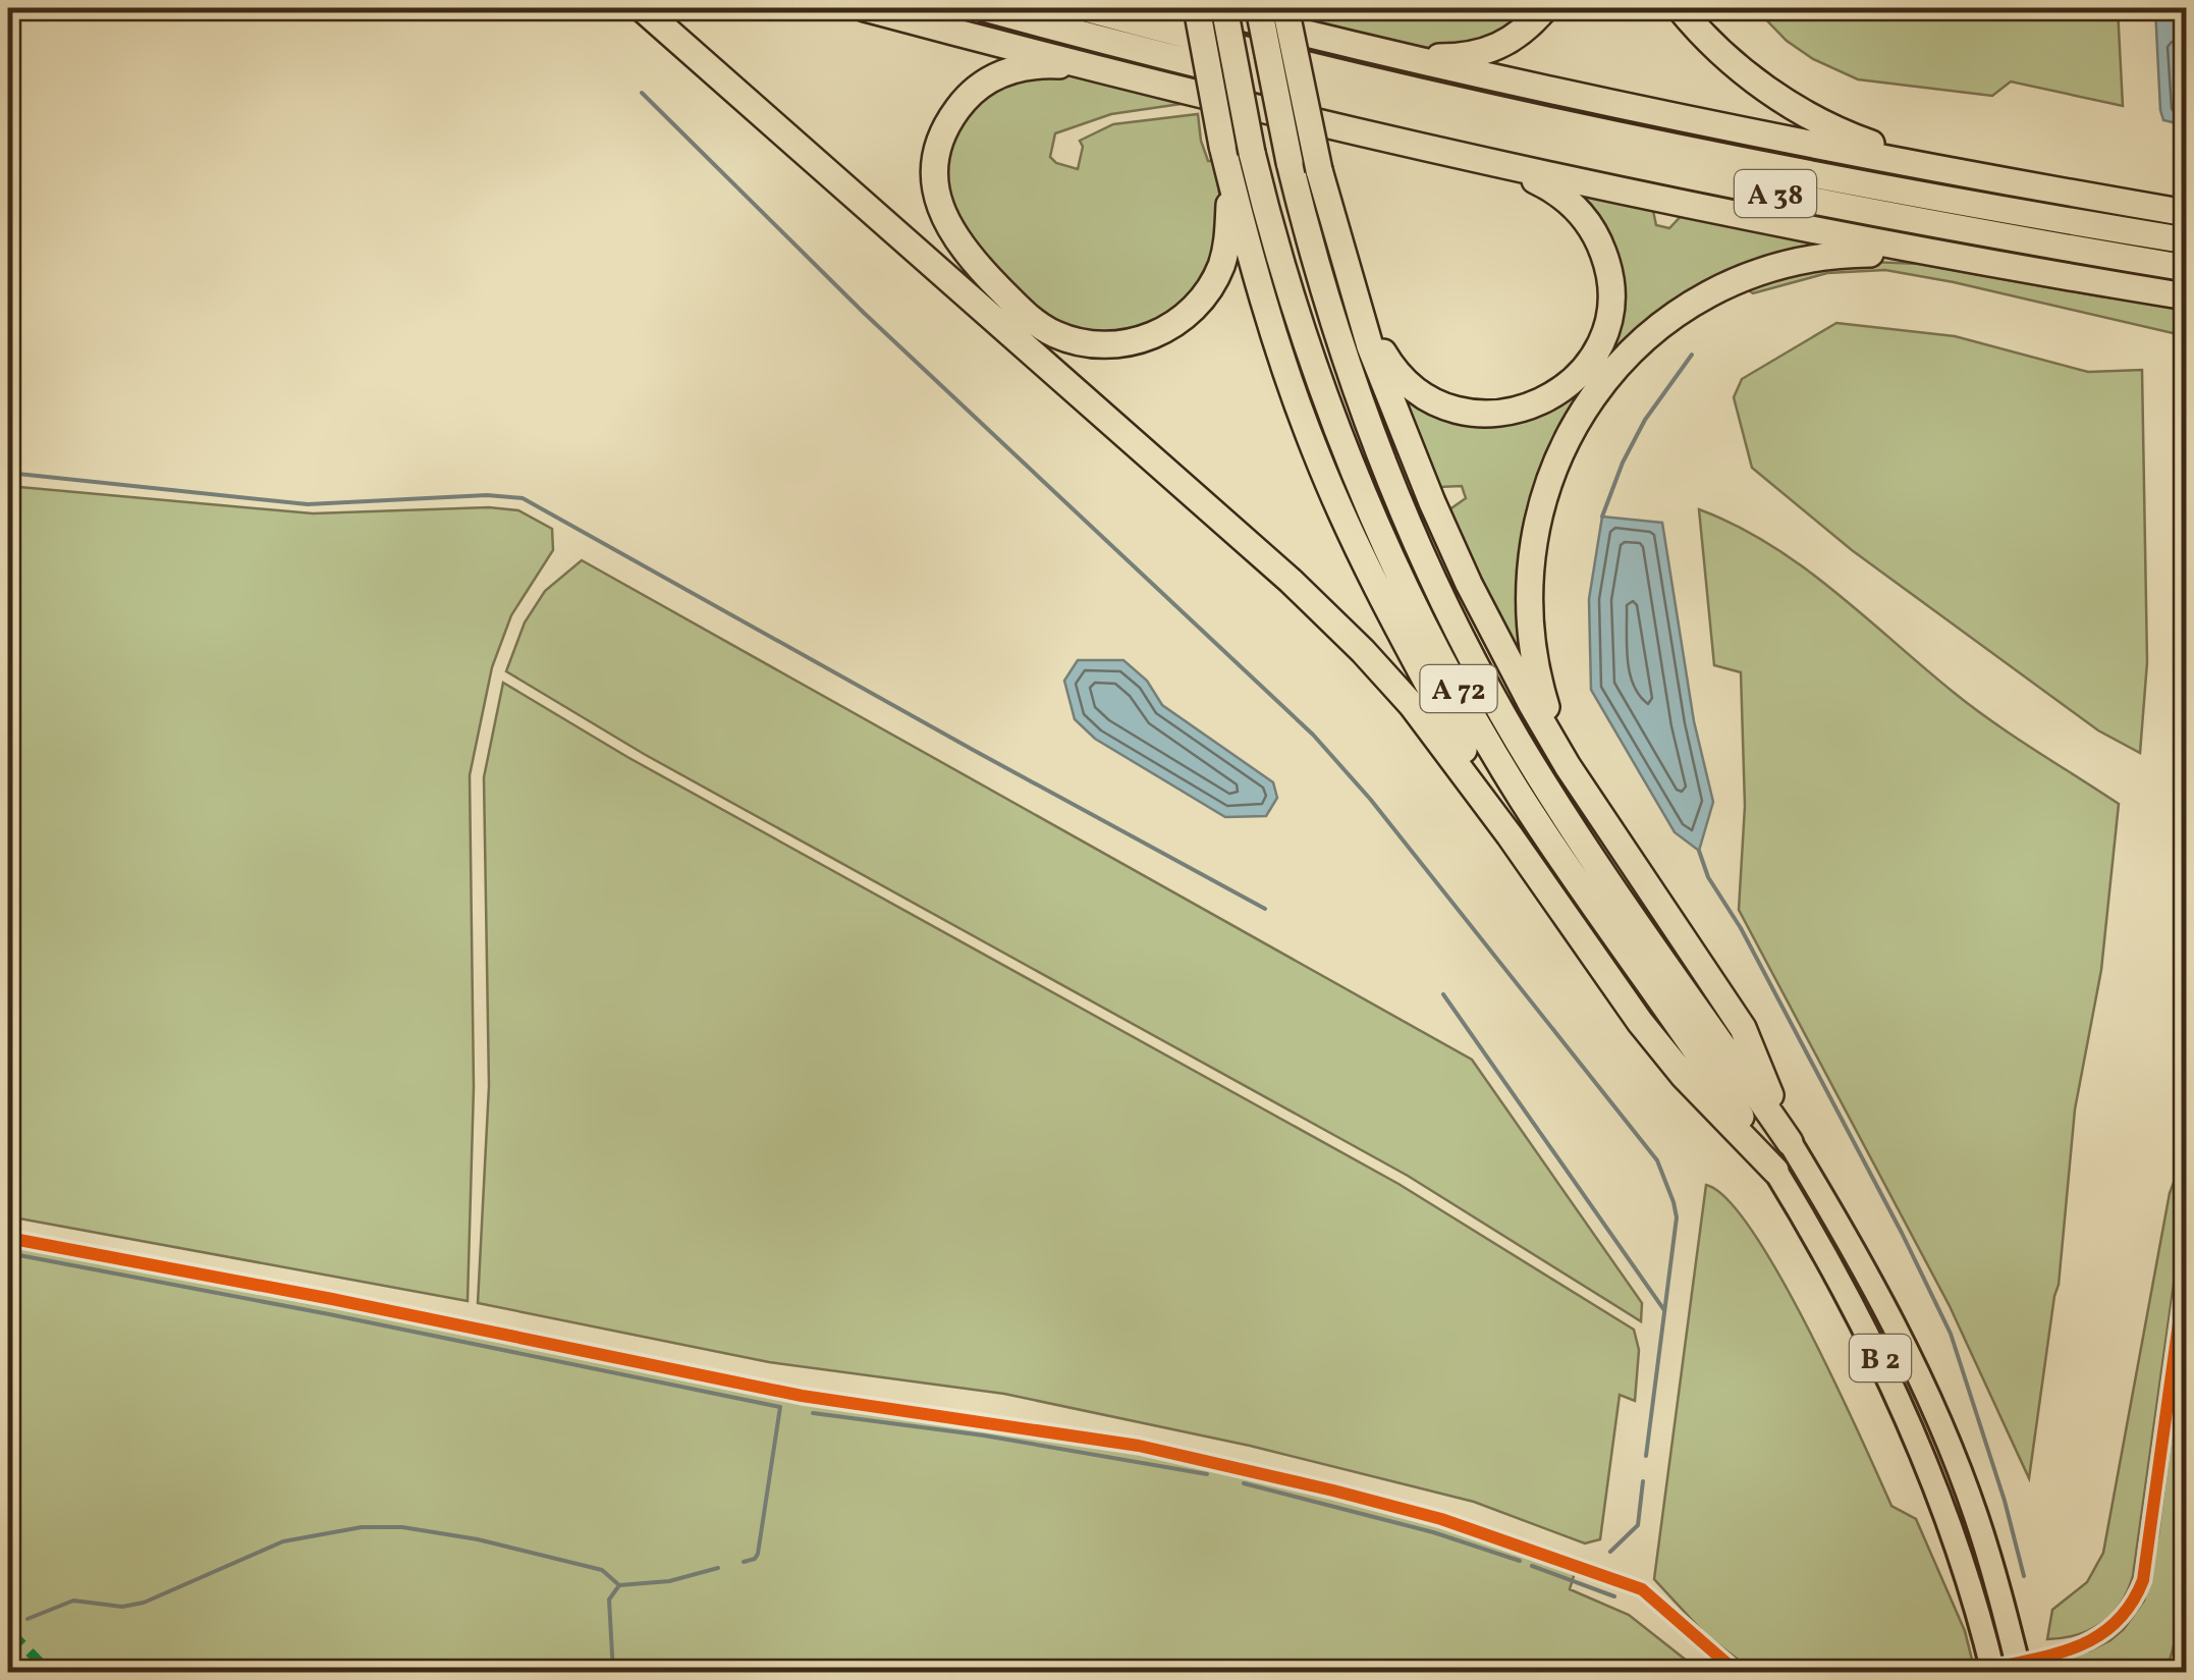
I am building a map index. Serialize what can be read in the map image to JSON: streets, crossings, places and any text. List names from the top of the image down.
{
  "streets": {
    "highway": ["A 38", "A 72", "B 2"]
  },
  "crossings": [
    ["A 72", "B 2"]
  ]
}
